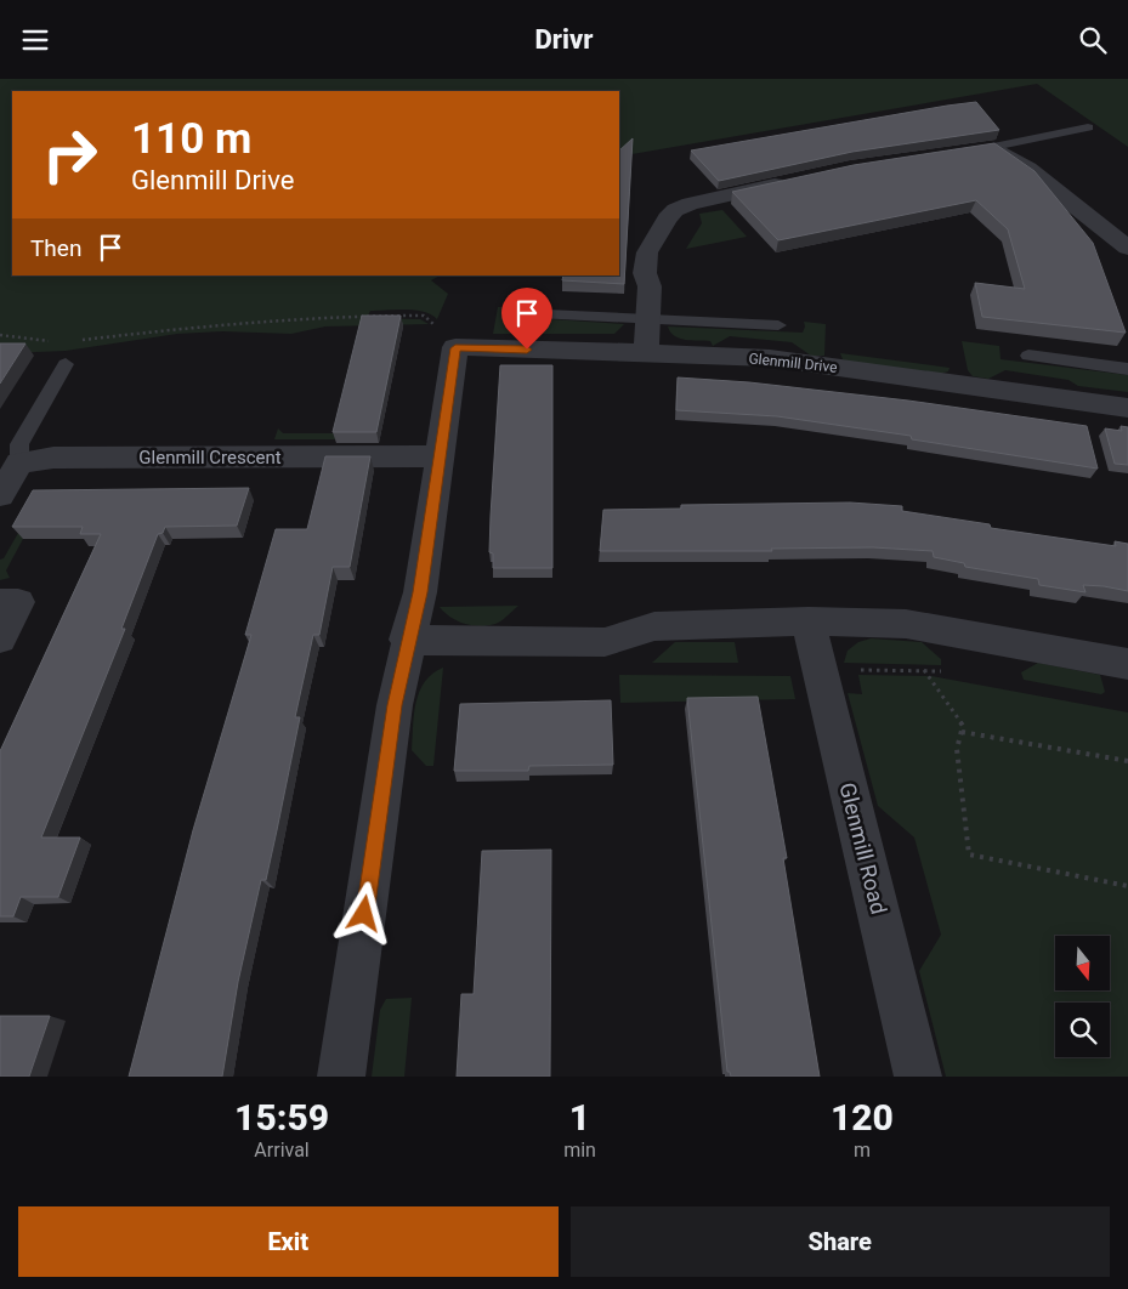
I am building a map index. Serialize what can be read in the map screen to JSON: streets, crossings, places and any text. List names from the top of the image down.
{
  "streets": {
    "street": ["Glenmill Drive", "Glenmill Crescent", "Glenmill Road"]
  },
  "north": "bottom",
  "page": {
    "header": "Drivr",
    "turn": ["110 m", "Glenmill Drive"],
    "then": "Then",
    "eta": [
      "15:59",
      "Arrival",
      "1",
      "min",
      "120",
      "m"
    ],
    "buttons": ["Exit", "Share"]
  }
}
